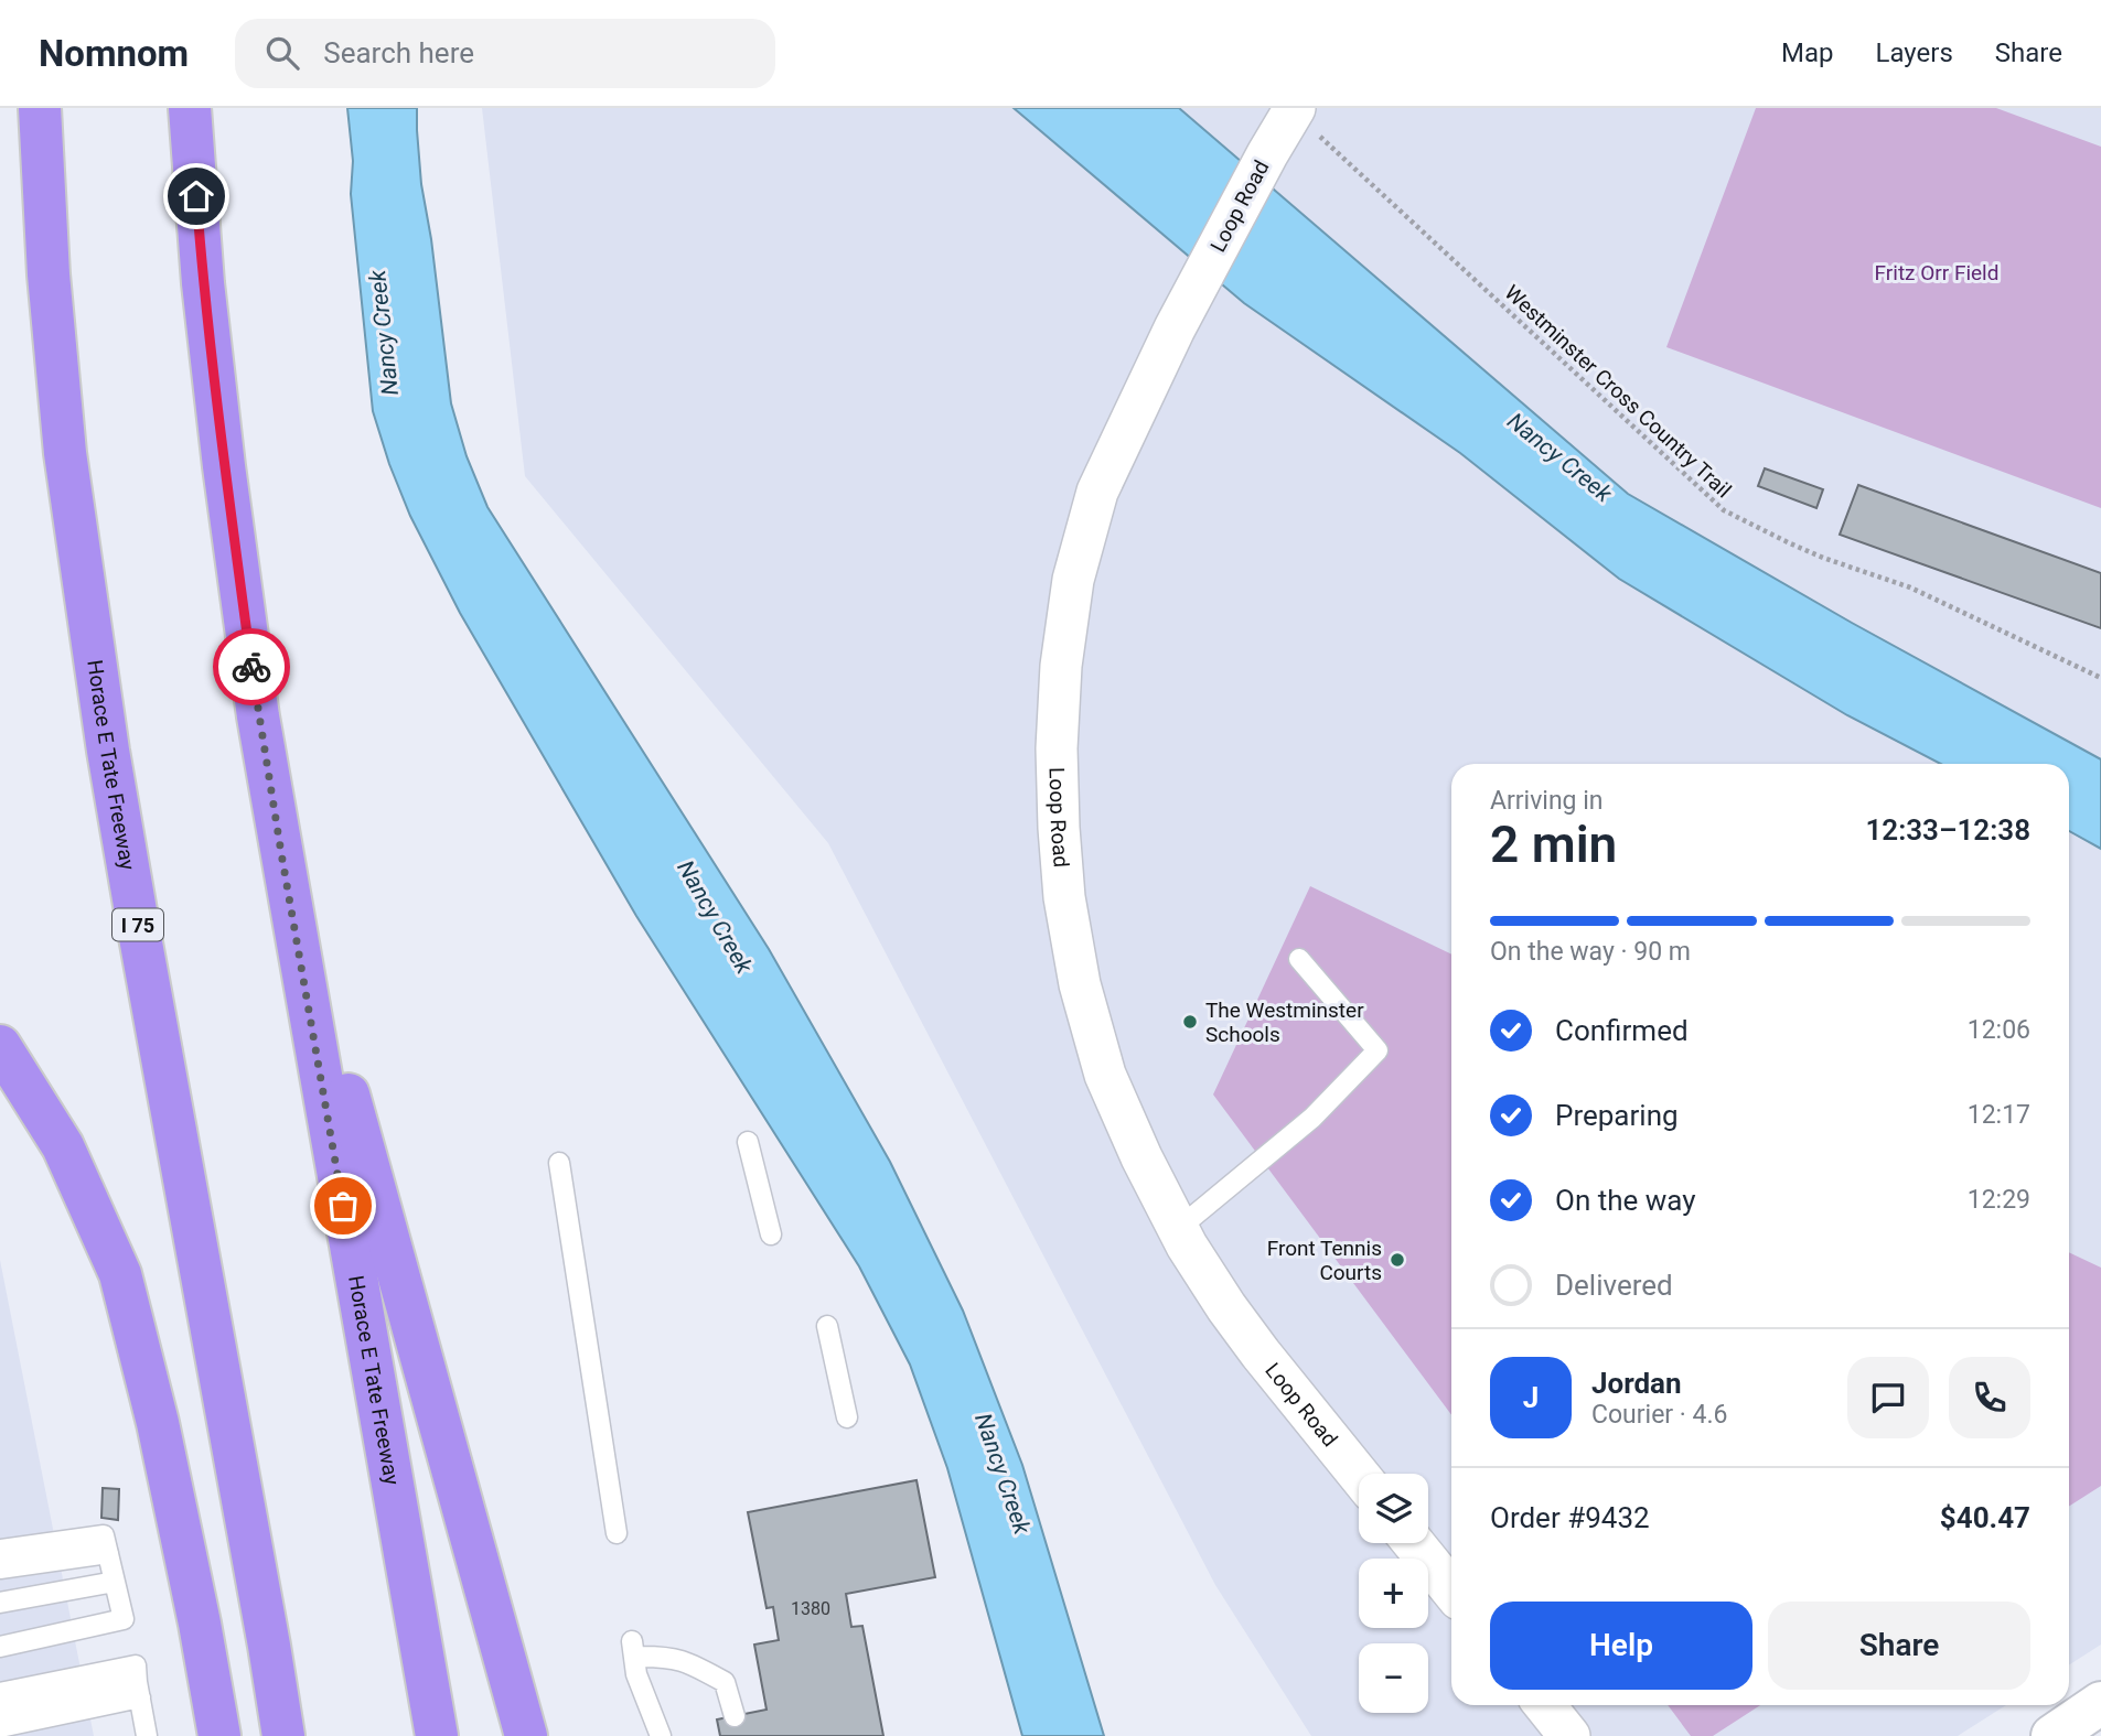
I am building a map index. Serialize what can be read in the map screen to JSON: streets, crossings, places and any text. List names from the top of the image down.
{
  "streets": {
    "highway": ["Horace E Tate Freeway", "I 75"],
    "street": ["Loop Road"],
    "path": ["Westminster Cross Country Trail"]
  },
  "crossings": [
    ["Loop Road", "Westminster Cross Country Trail"]
  ],
  "water": ["Nancy Creek"],
  "parks": ["Fritz Orr Field"],
  "places": ["The Westminster Schools", "Front Tennis Courts"],
  "house_numbers": ["1380"],
  "page": {
    "header": "Nomnom",
    "search": "Search here",
    "nav": ["Map", "Layers", "Share"],
    "heading": ["2 min", "Arriving in", "12:33–12:38"],
    "panel": [
      "Jordan",
      "Courier · 4.6",
      "Order #9432",
      "$40.47"
    ],
    "bar": "On the way · 90 m",
    "list": [
      ["Confirmed", "12:06"],
      ["Preparing", "12:17"],
      ["On the way", "12:29"],
      "Delivered"
    ],
    "round": "J",
    "map_buttons": ["+", "−"],
    "buttons": ["Help", "Share"]
  }
}
